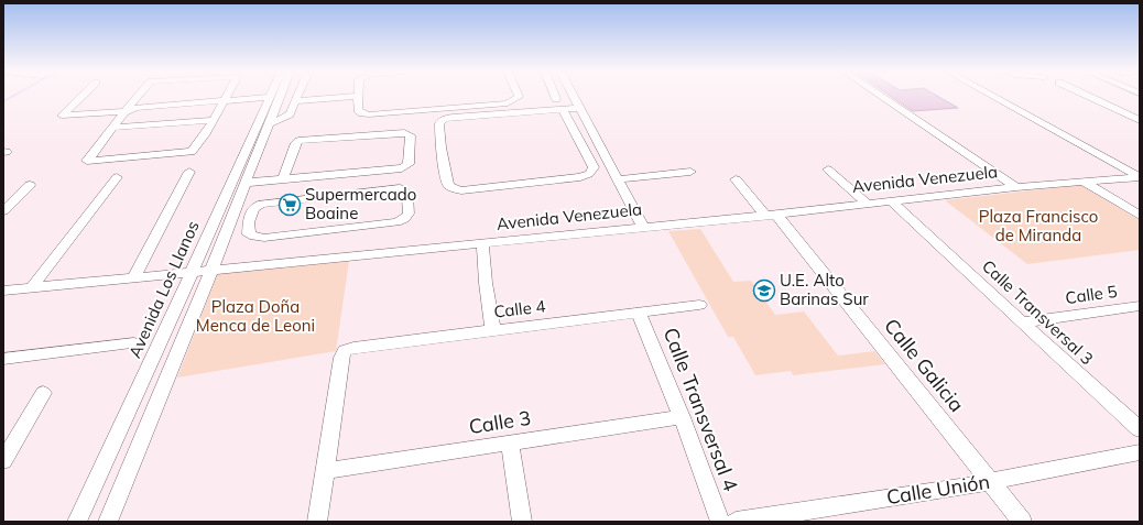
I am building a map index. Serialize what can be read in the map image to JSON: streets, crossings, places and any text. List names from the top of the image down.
{
  "streets": {
    "street": [
      "Avenida Venezuela",
      "Avenida Los Llanos",
      "Calle 5",
      "Calle 4",
      "Calle Transversal 3",
      "Calle Galicia",
      "Calle Transversal 4",
      "Calle 3",
      "Calle Unión"
    ]
  },
  "crossings": [
    ["Avenida Venezuela", "Avenida Los Llanos"],
    ["Avenida Venezuela", "Calle Transversal 3"],
    ["Avenida Venezuela", "Calle Galicia"],
    ["Calle 5", "Calle Transversal 3"],
    ["Calle 4", "Calle Transversal 4"],
    ["Calle 4", "Calle 3"],
    ["Calle Galicia", "Calle Unión"],
    ["Calle Transversal 4", "Calle 3"]
  ],
  "parks": ["Plaza Francisco de Miranda", "Plaza Doña Menca de Leoni"],
  "places": {
    "supermarket": ["Supermercado Boaine"],
    "school or university": ["U.E. Alto Barinas Sur"]
  }
}
